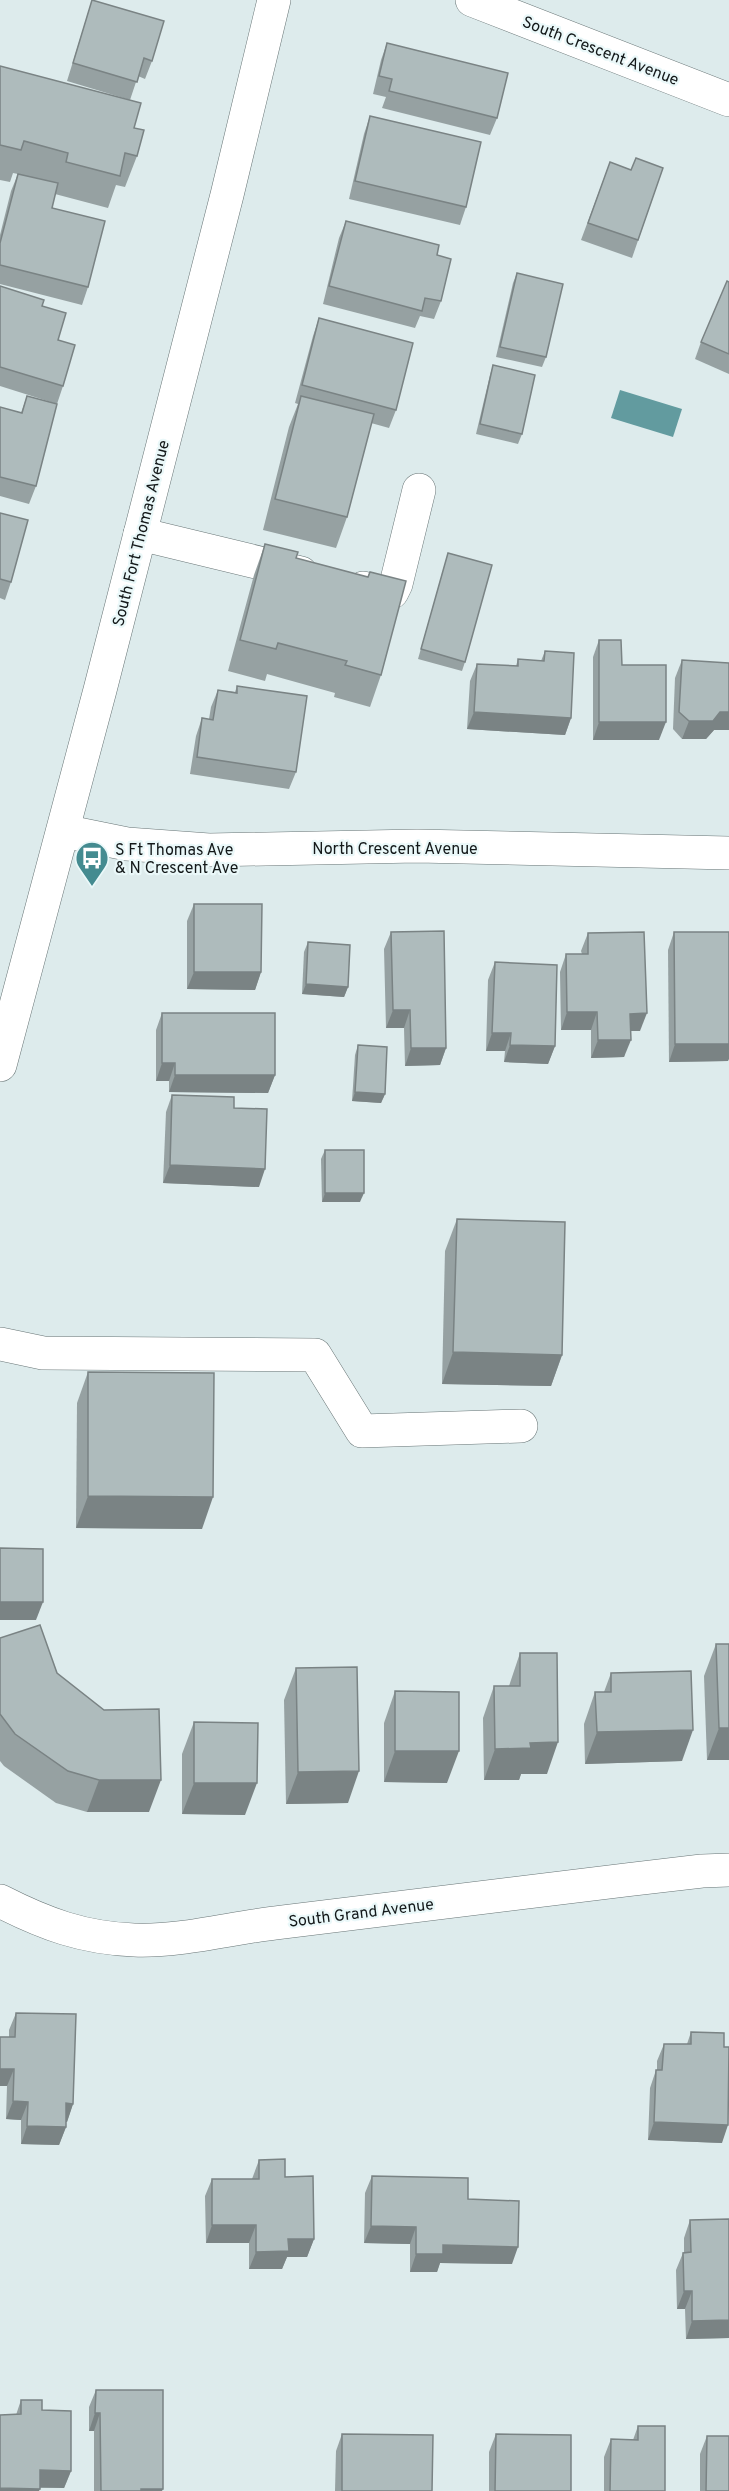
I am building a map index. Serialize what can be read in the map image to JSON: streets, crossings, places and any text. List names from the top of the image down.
{
  "streets": {
    "main road": [
      "South Crescent Avenue",
      "South Fort Thomas Avenue",
      "North Crescent Avenue",
      "South Grand Avenue"
    ]
  },
  "crossings": [
    ["South Fort Thomas Avenue", "North Crescent Avenue"]
  ],
  "places": {
    "bus stop": ["S Ft Thomas Ave & N Crescent Ave"]
  }
}
